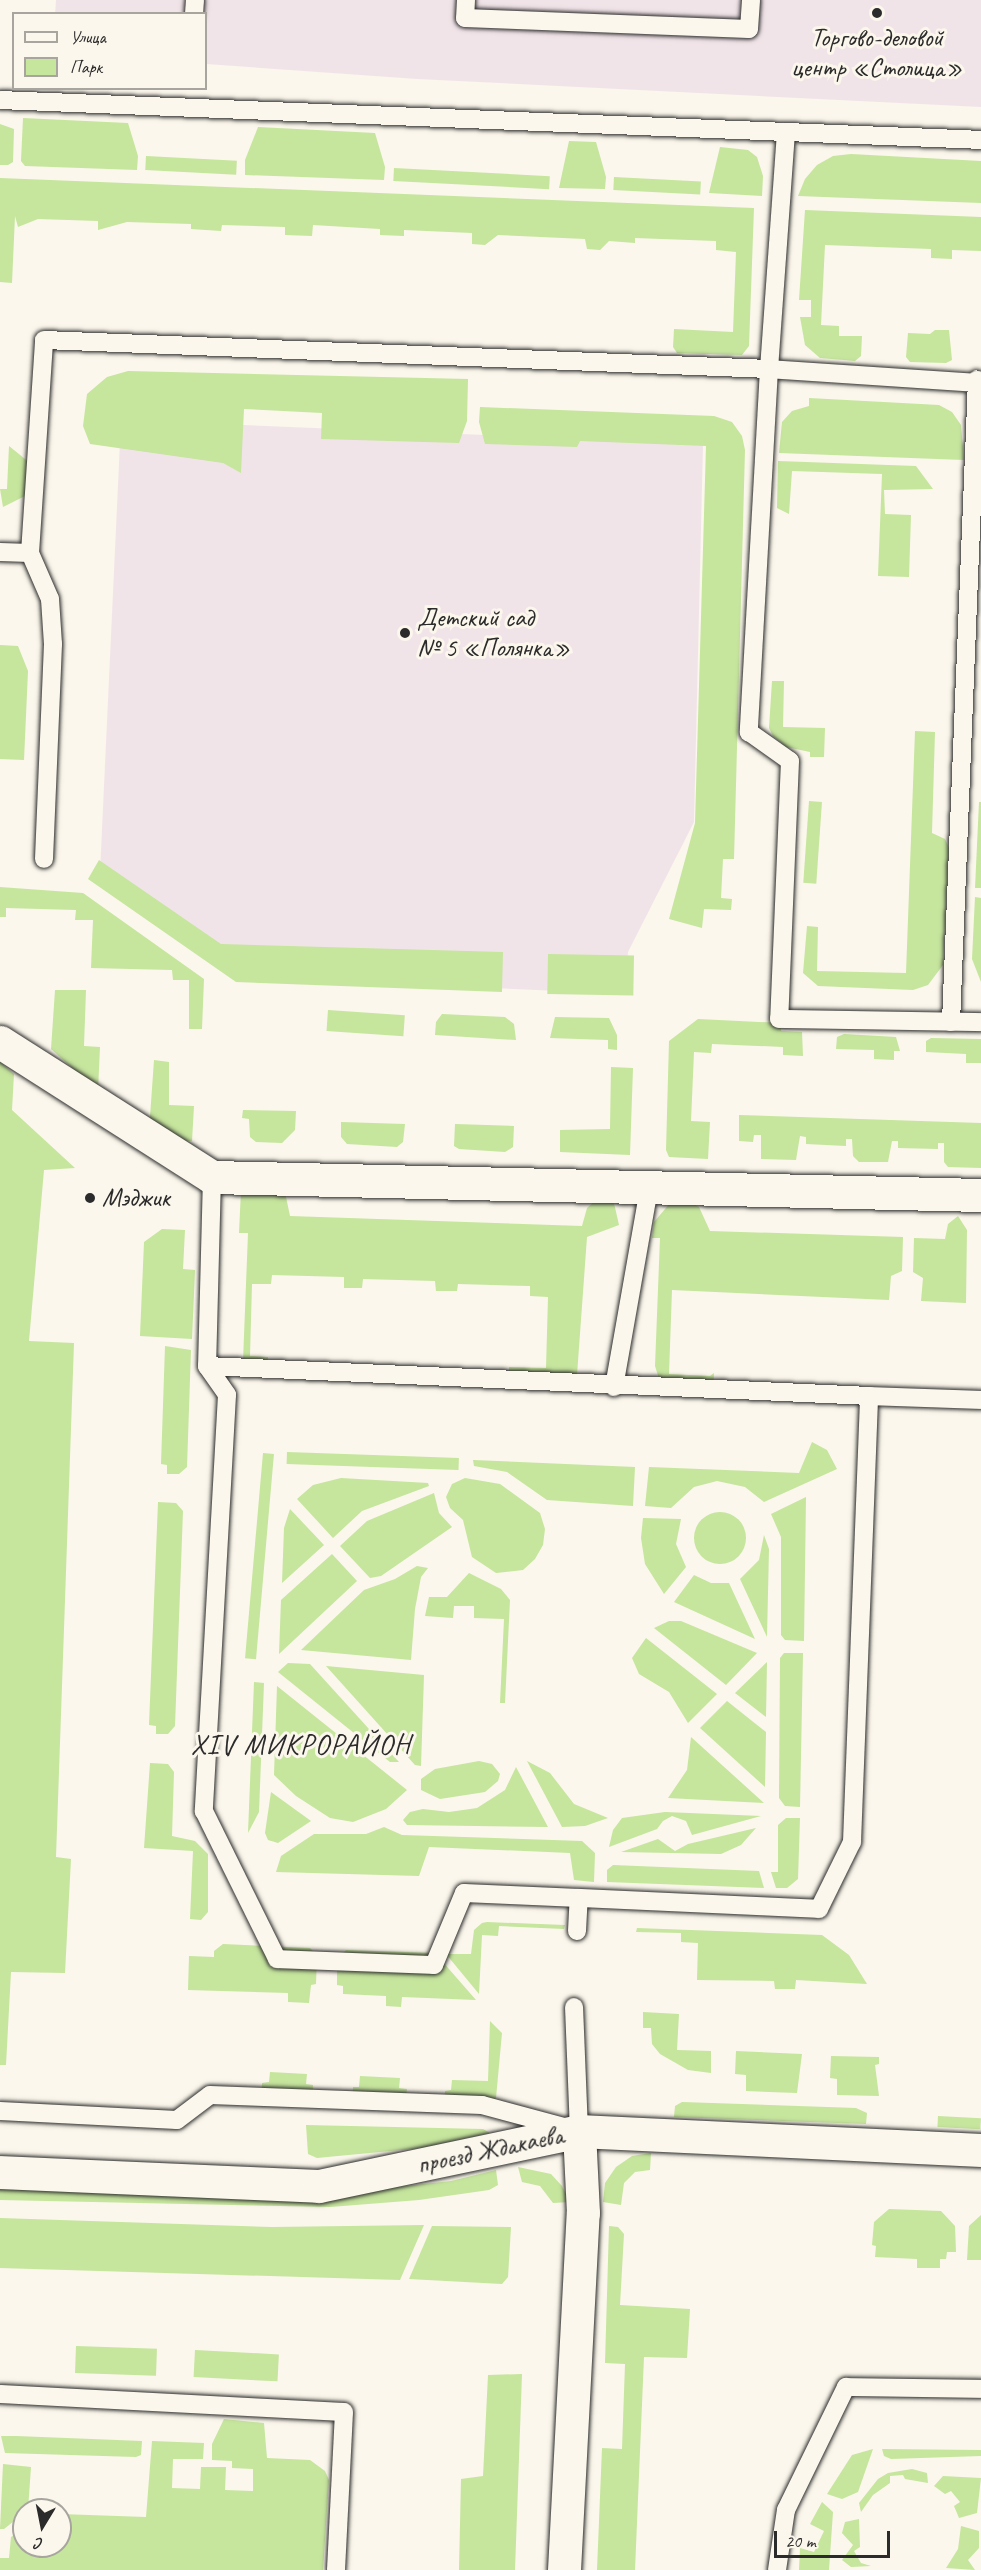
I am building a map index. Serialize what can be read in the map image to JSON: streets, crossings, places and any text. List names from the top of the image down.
{
  "streets": {
    "street": ["проезд Ждакаева"]
  },
  "districts": ["XIV МИКРОРАЙОН"],
  "places": ["Торгово-деловой центр «Столица»", "Детский сад № 5 «Полянка»", "Мэджик"],
  "legend": ["Улица", "Парк"],
  "scale_bar": "20 m",
  "north": "bottom"
}
